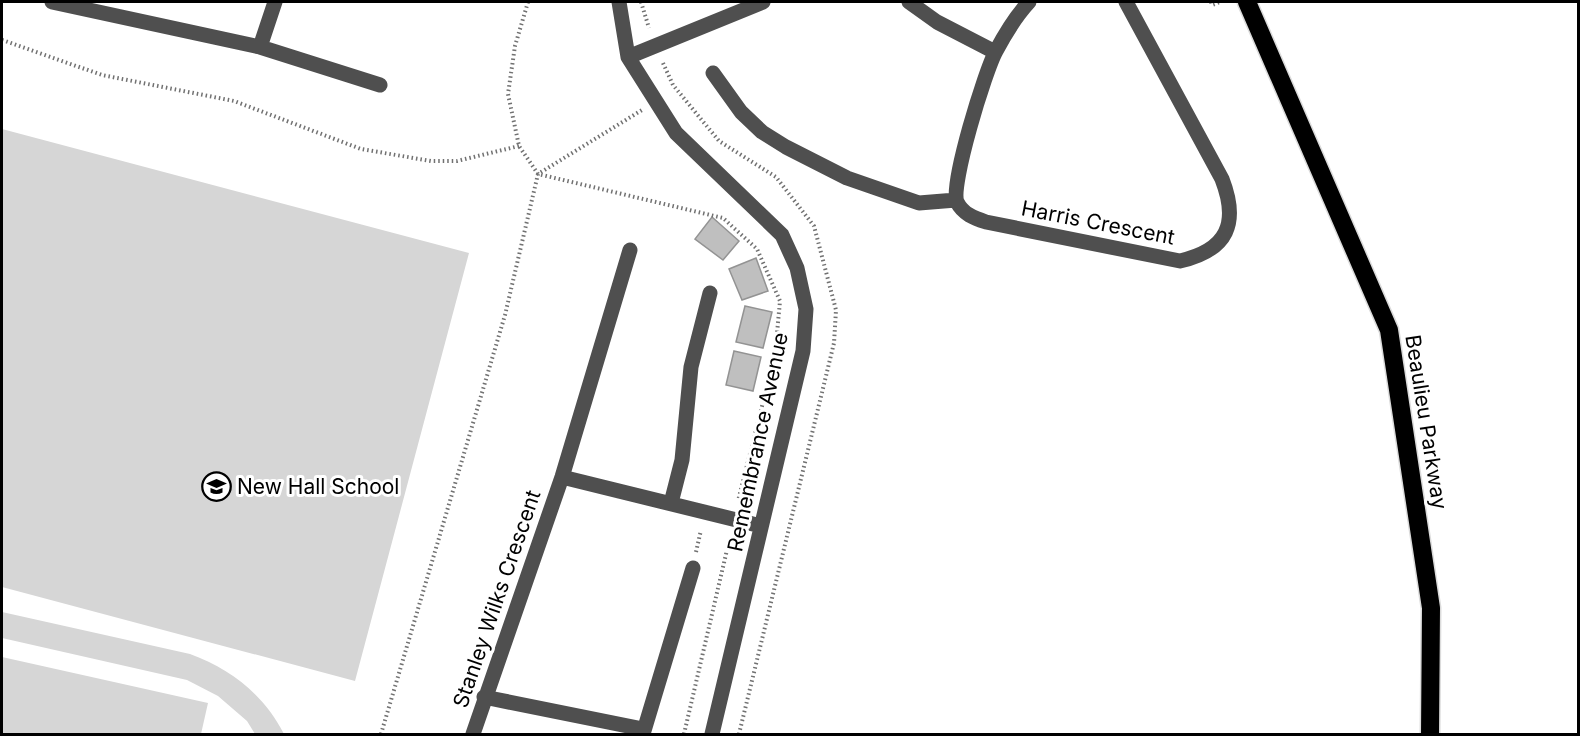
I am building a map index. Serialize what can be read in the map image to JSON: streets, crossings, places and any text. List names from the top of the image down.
{
  "streets": {
    "highway": ["Beaulieu Parkway"],
    "street": ["Harris Crescent", "Remembrance Avenue", "Stanley Wilks Crescent"]
  },
  "crossings": [
    ["Remembrance Avenue", "Stanley Wilks Crescent"]
  ],
  "places": {
    "school or university": ["New Hall School"]
  }
}
